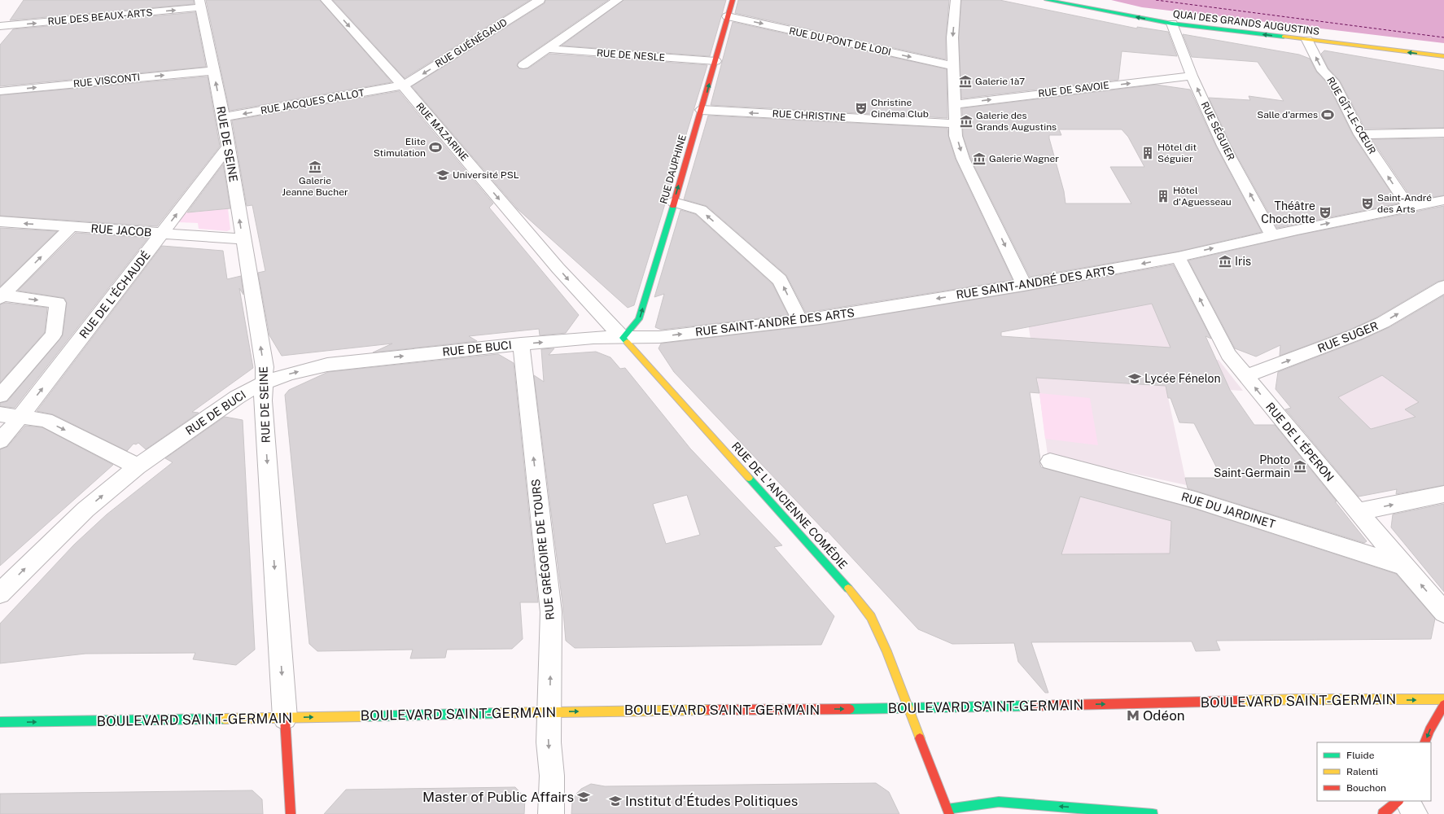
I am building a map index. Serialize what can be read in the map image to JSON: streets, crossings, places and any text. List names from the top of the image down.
{
  "streets": {
    "main road": [
      "QUAI DES GRANDS AUGUSTINS",
      "RUE DE SEINE",
      "RUE DAUPHINE",
      "RUE DE L'ANCIENNE COMÉDIE",
      "BOULEVARD SAINT-GERMAIN"
    ],
    "street": [
      "RUE DES BEAUX-ARTS",
      "RUE DU PONT DE LODI",
      "RUE GUÉNÉGAUD",
      "RUE DE NESLE",
      "RUE VISCONTI",
      "RUE DE SAVOIE",
      "RUE JACQUES CALLOT",
      "RUE CHRISTINE",
      "RUE GÎT-LE-CŒUR",
      "RUE SÉGUIER",
      "RUE MAZARINE",
      "RUE JACOB",
      "RUE SAINT-ANDRÉ DES ARTS",
      "RUE DE L'ÉCHAUDÉ",
      "RUE SUGER",
      "RUE DE BUCI",
      "RUE DE L'ÉPERON",
      "RUE DU JARDINET",
      "RUE GRÉGOIRE DE TOURS"
    ]
  },
  "crossings": [
    ["RUE DES BEAUX-ARTS", "RUE DE SEINE"],
    ["QUAI DES GRANDS AUGUSTINS", "RUE GÎT-LE-CŒUR"],
    ["QUAI DES GRANDS AUGUSTINS", "RUE SÉGUIER"],
    ["RUE DU PONT DE LODI", "RUE DAUPHINE"],
    ["RUE GUÉNÉGAUD", "RUE JACQUES CALLOT"],
    ["RUE GUÉNÉGAUD", "RUE MAZARINE"],
    ["RUE DE NESLE", "RUE DAUPHINE"],
    ["RUE VISCONTI", "RUE DE SEINE"],
    ["RUE DE SAVOIE", "RUE SÉGUIER"],
    ["RUE JACQUES CALLOT", "RUE MAZARINE"],
    ["RUE JACQUES CALLOT", "RUE DE SEINE"],
    ["RUE CHRISTINE", "RUE DAUPHINE"],
    ["RUE GÎT-LE-CŒUR", "RUE SAINT-ANDRÉ DES ARTS"],
    ["RUE SÉGUIER", "RUE SAINT-ANDRÉ DES ARTS"],
    ["RUE MAZARINE", "RUE DAUPHINE"],
    ["RUE MAZARINE", "RUE SAINT-ANDRÉ DES ARTS"],
    ["RUE MAZARINE", "RUE DE BUCI"],
    ["RUE MAZARINE", "RUE DE L'ANCIENNE COMÉDIE"],
    ["RUE DE SEINE", "RUE JACOB"],
    ["RUE DE SEINE", "RUE DE L'ÉCHAUDÉ"],
    ["RUE DE SEINE", "RUE DE BUCI"],
    ["RUE DE SEINE", "BOULEVARD SAINT-GERMAIN"],
    ["RUE DAUPHINE", "RUE SAINT-ANDRÉ DES ARTS"],
    ["RUE DAUPHINE", "RUE DE BUCI"],
    ["RUE DAUPHINE", "RUE DE L'ANCIENNE COMÉDIE"],
    ["RUE JACOB", "RUE DE L'ÉCHAUDÉ"],
    ["RUE SAINT-ANDRÉ DES ARTS", "RUE DE BUCI"],
    ["RUE SAINT-ANDRÉ DES ARTS", "RUE DE L'ÉPERON"],
    ["RUE SAINT-ANDRÉ DES ARTS", "RUE DE L'ANCIENNE COMÉDIE"],
    ["RUE SUGER", "RUE DE L'ÉPERON"],
    ["RUE DE BUCI", "RUE DE L'ANCIENNE COMÉDIE"],
    ["RUE DE BUCI", "RUE GRÉGOIRE DE TOURS"],
    ["RUE DE L'ÉPERON", "RUE DU JARDINET"],
    ["RUE DE L'ANCIENNE COMÉDIE", "BOULEVARD SAINT-GERMAIN"],
    ["RUE GRÉGOIRE DE TOURS", "BOULEVARD SAINT-GERMAIN"]
  ],
  "one_way": [
    "RUE DES BEAUX-ARTS",
    "QUAI DES GRANDS AUGUSTINS",
    "RUE DU PONT DE LODI",
    "RUE VISCONTI",
    "RUE DE SAVOIE",
    "RUE JACQUES CALLOT",
    "RUE CHRISTINE",
    "RUE GÎT-LE-CŒUR",
    "RUE SÉGUIER",
    "RUE MAZARINE",
    "RUE DAUPHINE",
    "RUE DE L'ÉCHAUDÉ",
    "RUE SUGER",
    "RUE DE BUCI",
    "RUE DE L'ÉPERON",
    "BOULEVARD SAINT-GERMAIN"
  ],
  "places": {
    "museum": [
      "Galerie 1à7",
      "Galerie des Grands Augustins",
      "Galerie Wagner",
      "Galerie Jeanne Bucher",
      "Iris",
      "Photo Saint-Germain"
    ],
    "theatre": ["Christine Cinéma Club", "Saint-André des Arts", "Théâtre Chochotte"],
    "sports": ["Salle d'armes", "Elite Stimulation"],
    "building": ["Hôtel dit Séguier", "Hôtel d'Aguesseau"],
    "school or university": [
      "Université PSL",
      "Lycée Fénelon",
      "Master of Public Affairs",
      "Institut d'Études Politiques"
    ],
    "metro station": ["Odéon"]
  },
  "legend": ["Fluide", "Ralenti", "Bouchon"]
}
